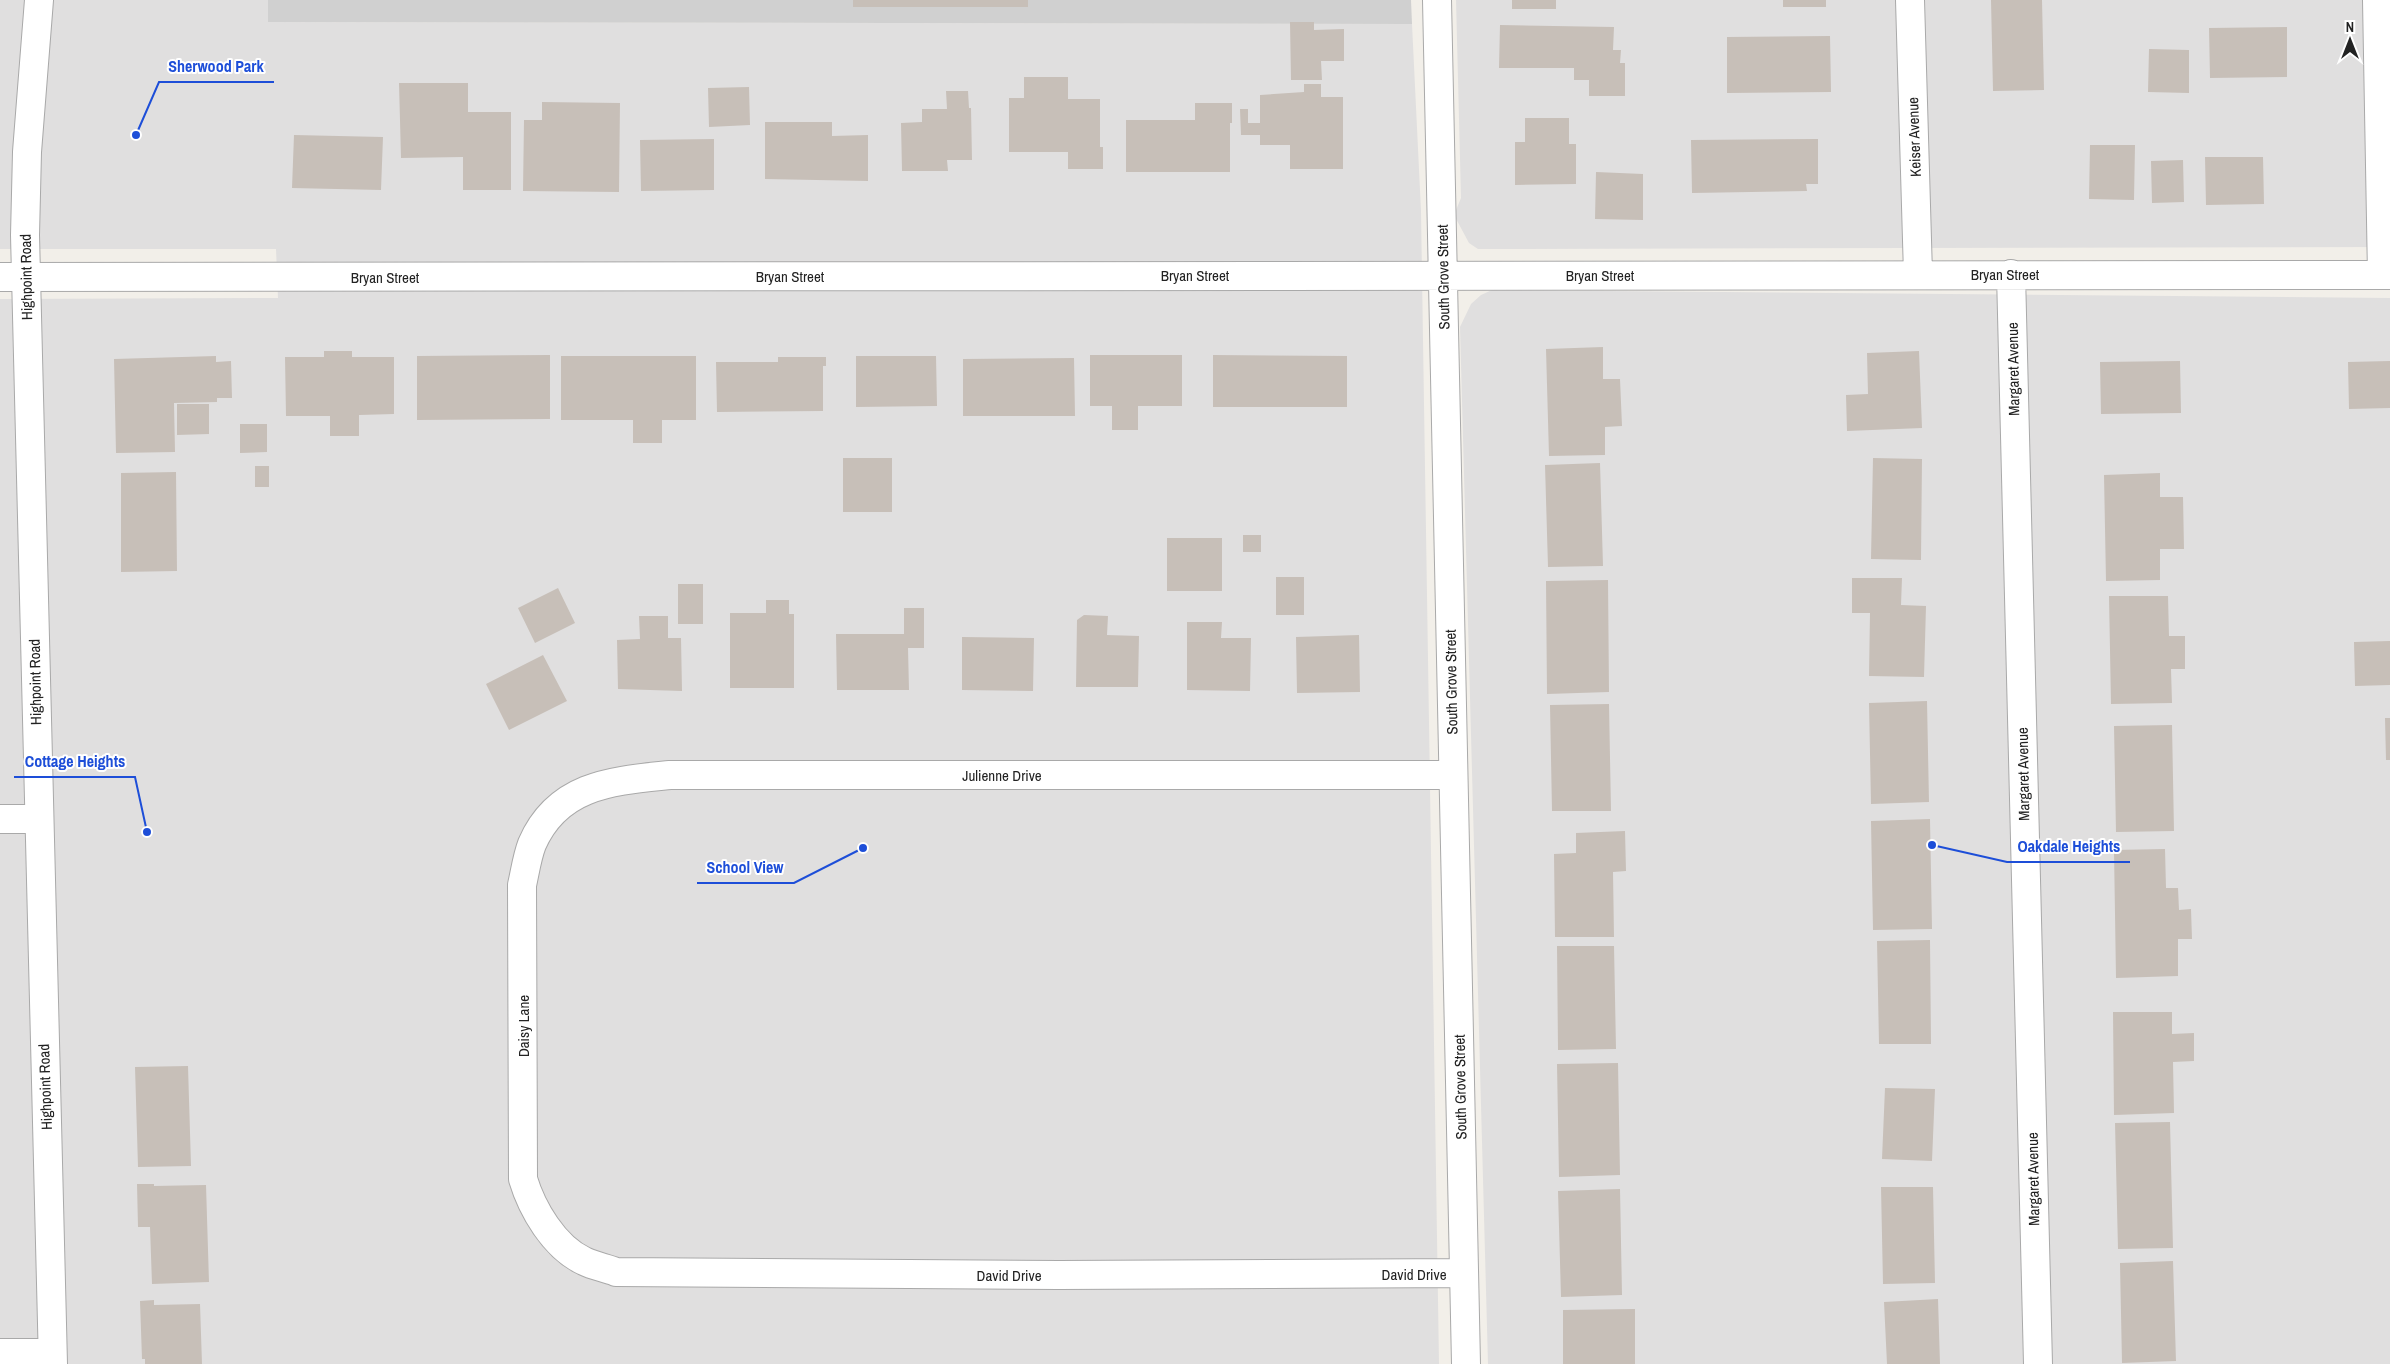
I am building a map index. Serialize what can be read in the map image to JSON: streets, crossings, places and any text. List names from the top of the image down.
{
  "streets": {
    "street": [
      "Keiser Avenue",
      "Bryan Street",
      "Highpoint Road",
      "South Grove Street",
      "Margaret Avenue",
      "Julienne Drive",
      "Daisy Lane",
      "David Drive"
    ]
  },
  "crossings": [
    ["Keiser Avenue", "Bryan Street"],
    ["Bryan Street", "Highpoint Road"],
    ["Bryan Street", "South Grove Street"],
    ["Bryan Street", "Margaret Avenue"],
    ["South Grove Street", "Julienne Drive"],
    ["South Grove Street", "David Drive"],
    ["Julienne Drive", "Daisy Lane"],
    ["Daisy Lane", "David Drive"]
  ],
  "places": [
    "Sherwood Park",
    "Cottage Heights",
    "Oakdale Heights",
    "School View"
  ],
  "north": "top"
}
